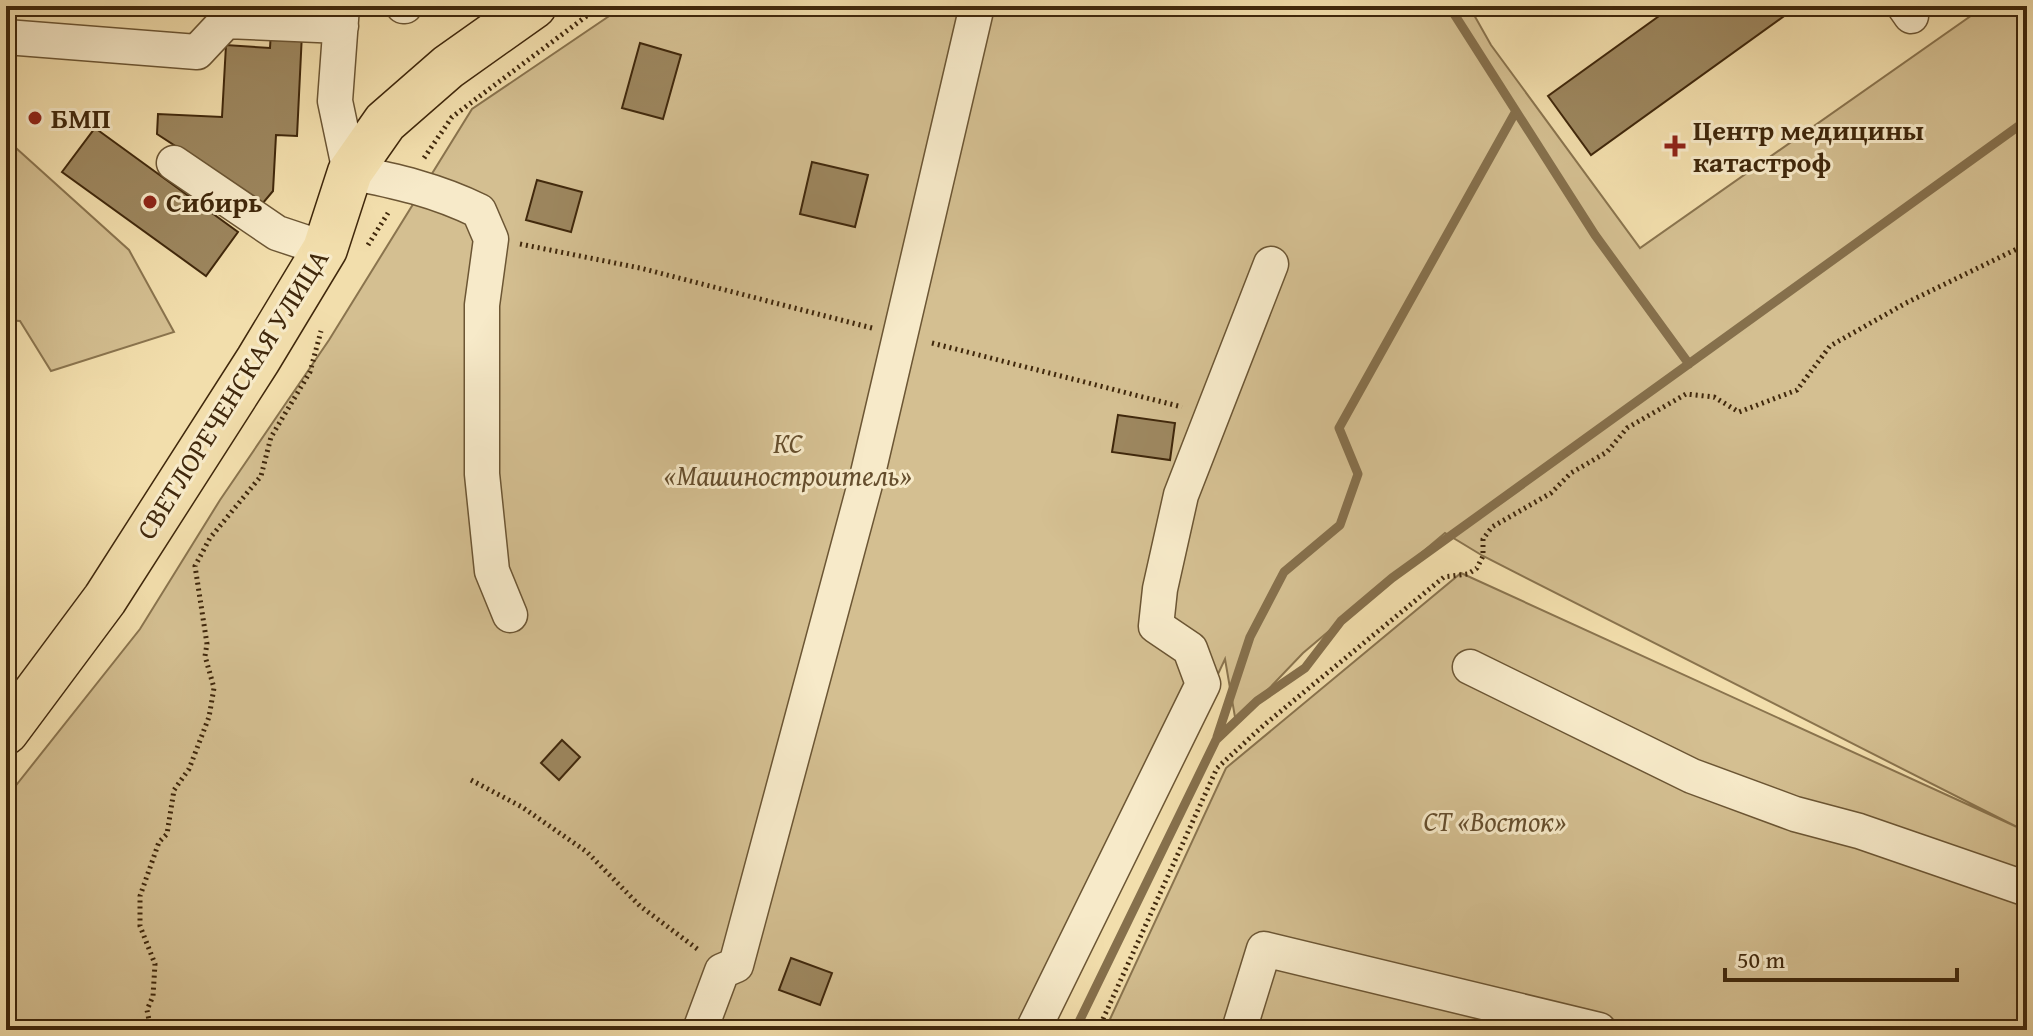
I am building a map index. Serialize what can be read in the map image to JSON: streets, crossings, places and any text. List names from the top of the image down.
{
  "streets": {
    "main road": ["СВЕТЛОРЕЧЕНСКАЯ УЛИЦА"]
  },
  "parks": ["КС «Машиностроитель»", "СТ «Восток»"],
  "places": {
    "other": ["БМП", "Сибирь"],
    "health": ["Центр медицины катастроф"]
  },
  "scale_bar": "50 m"
}
